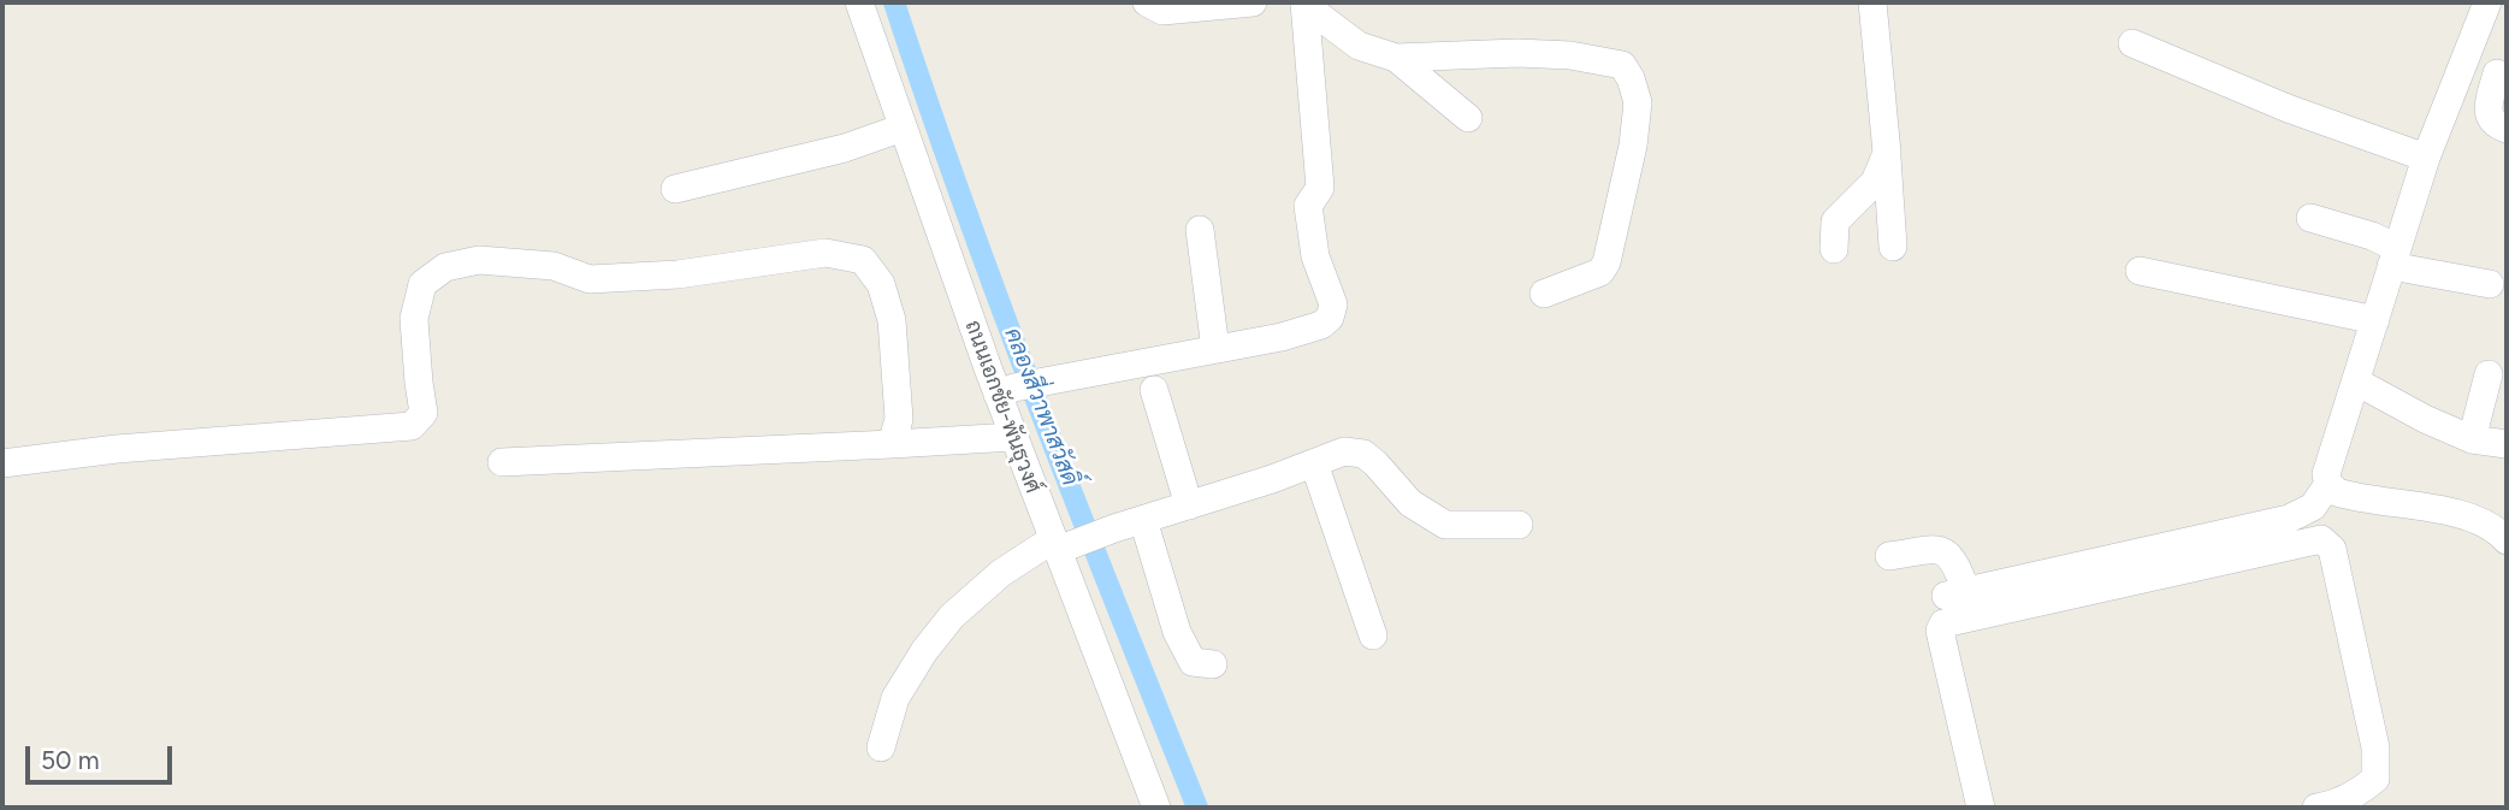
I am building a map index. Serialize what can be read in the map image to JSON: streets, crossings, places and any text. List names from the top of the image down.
{
  "streets": {
    "street": ["ถนนเอกชัย-พันธุวงศ์"]
  },
  "water": ["คลองสี่วาพาสวัสดิ์"],
  "scale_bar": "50 m"
}
